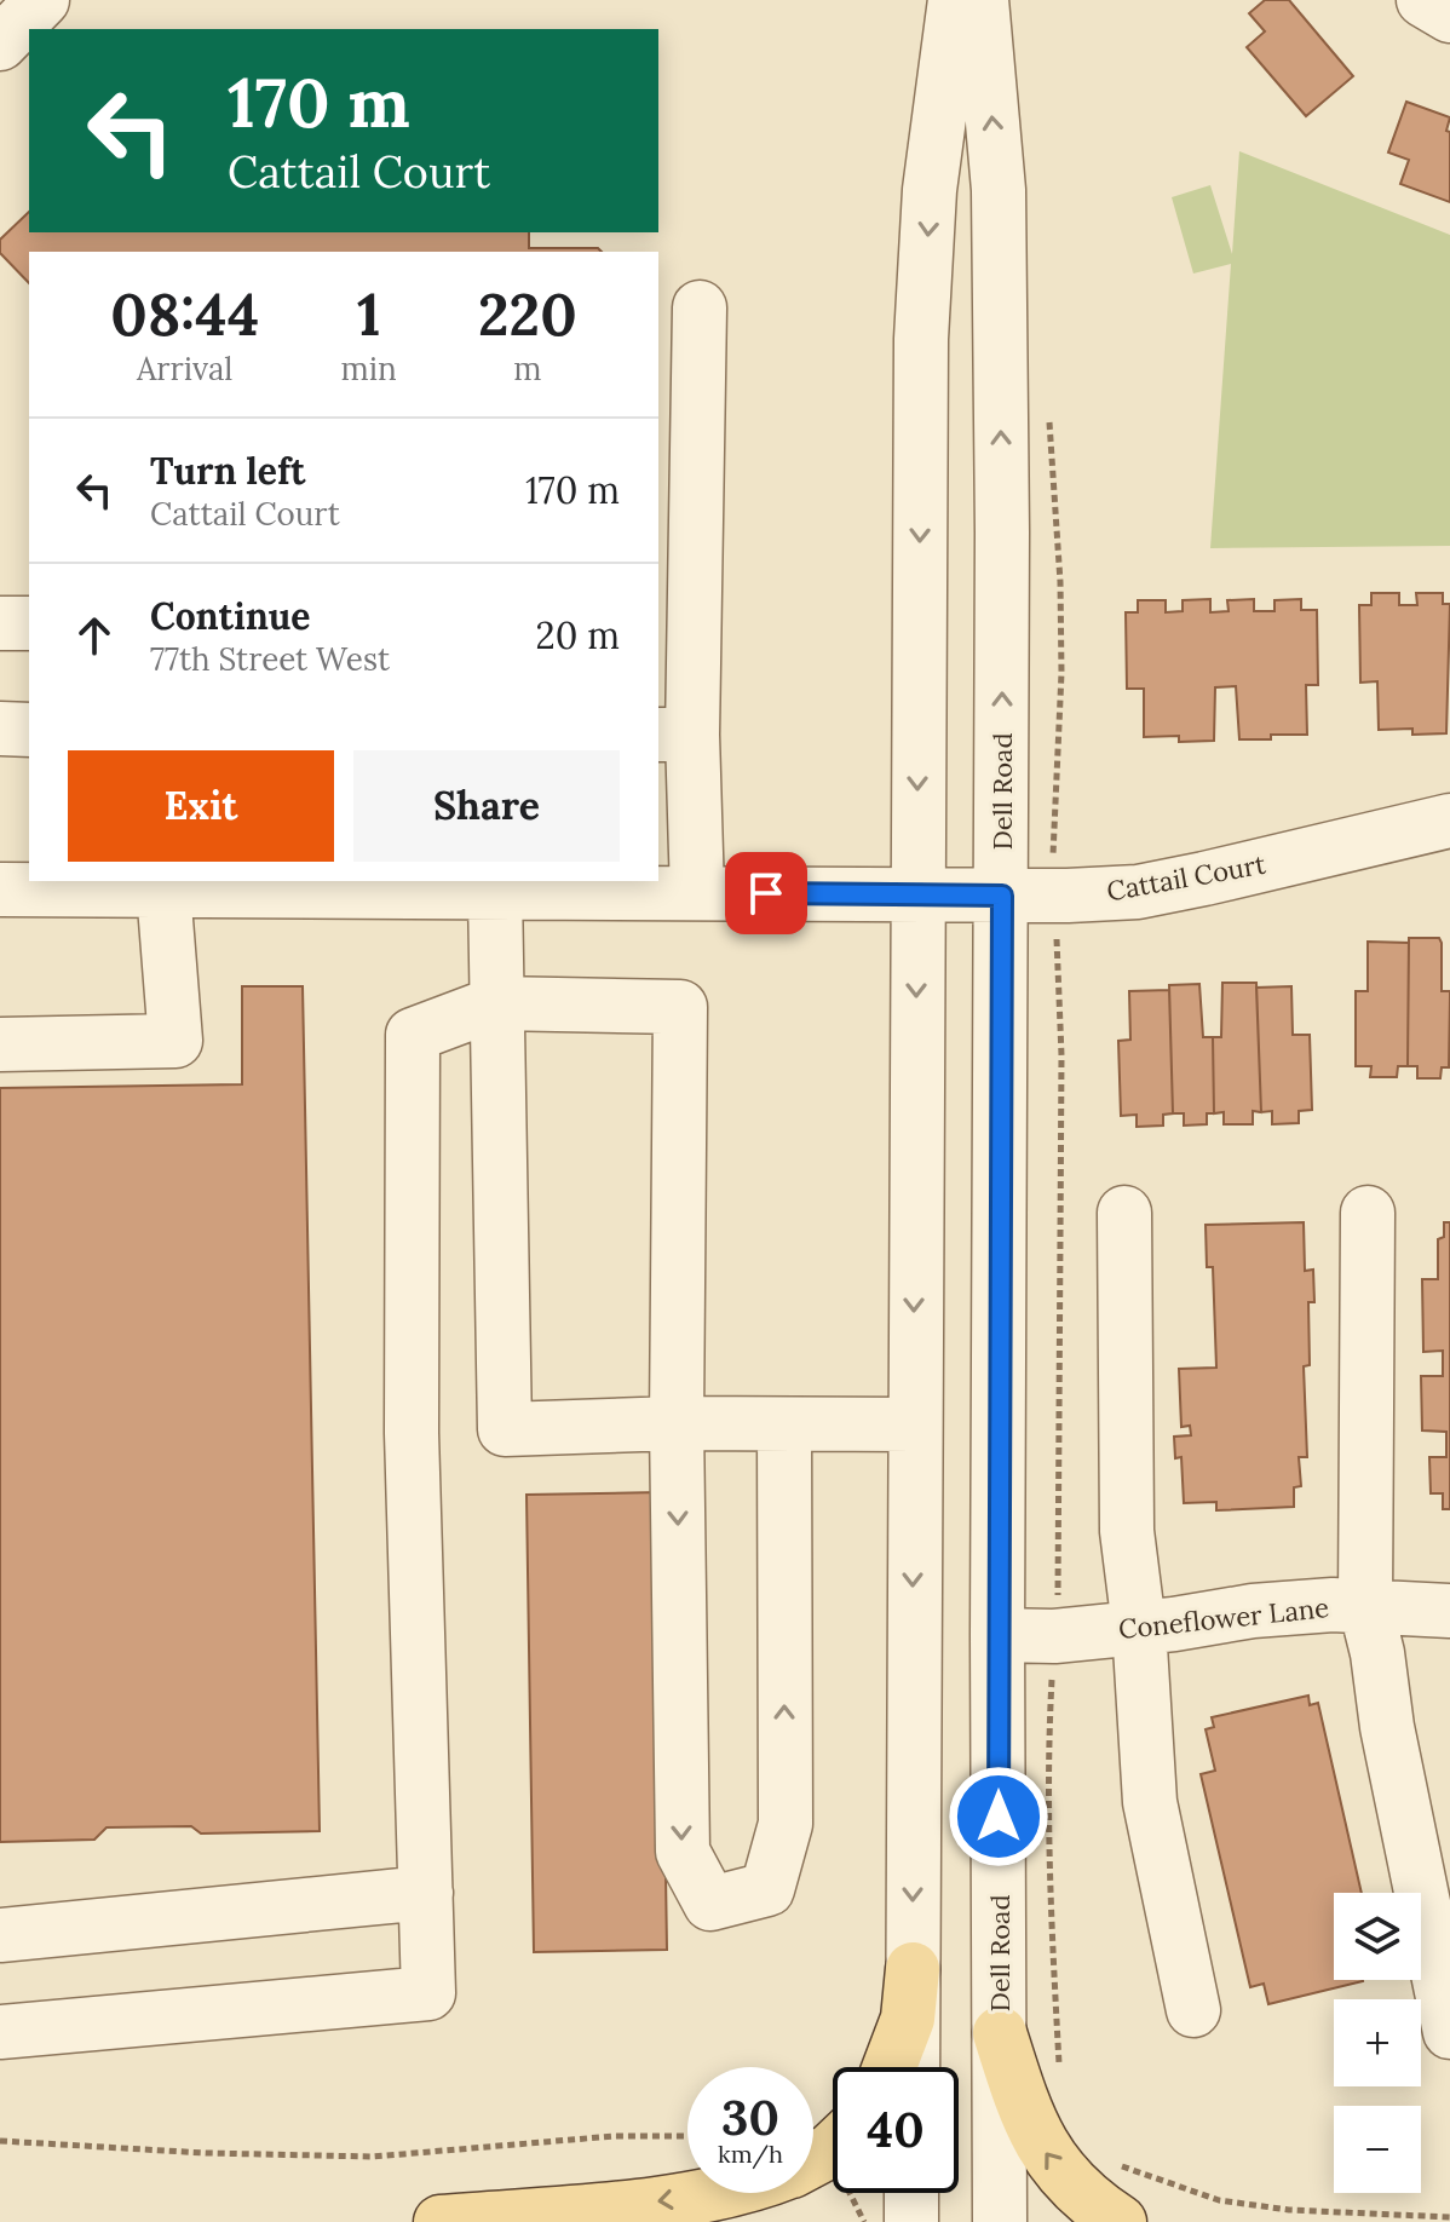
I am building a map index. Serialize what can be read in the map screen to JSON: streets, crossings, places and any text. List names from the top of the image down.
{
  "streets": {
    "street": ["Dell Road", "Cattail Court", "Coneflower Lane"]
  },
  "crossings": [
    ["Dell Road", "Cattail Court"],
    ["Dell Road", "Coneflower Lane"]
  ],
  "page": {
    "turn": ["170 m", "Cattail Court"],
    "eta": [
      "08:44",
      "Arrival",
      "1",
      "min",
      "220",
      "m"
    ],
    "list": [
      {
        "name": "Turn left",
        "note": "Cattail Court",
        "value": "170 m"
      },
      {
        "name": "Continue",
        "note": "77th Street West",
        "value": "20 m"
      }
    ],
    "buttons": ["Exit", "Share"],
    "map_buttons": ["+", "−"],
    "speed": "30 km/h",
    "limit": "40"
  }
}
